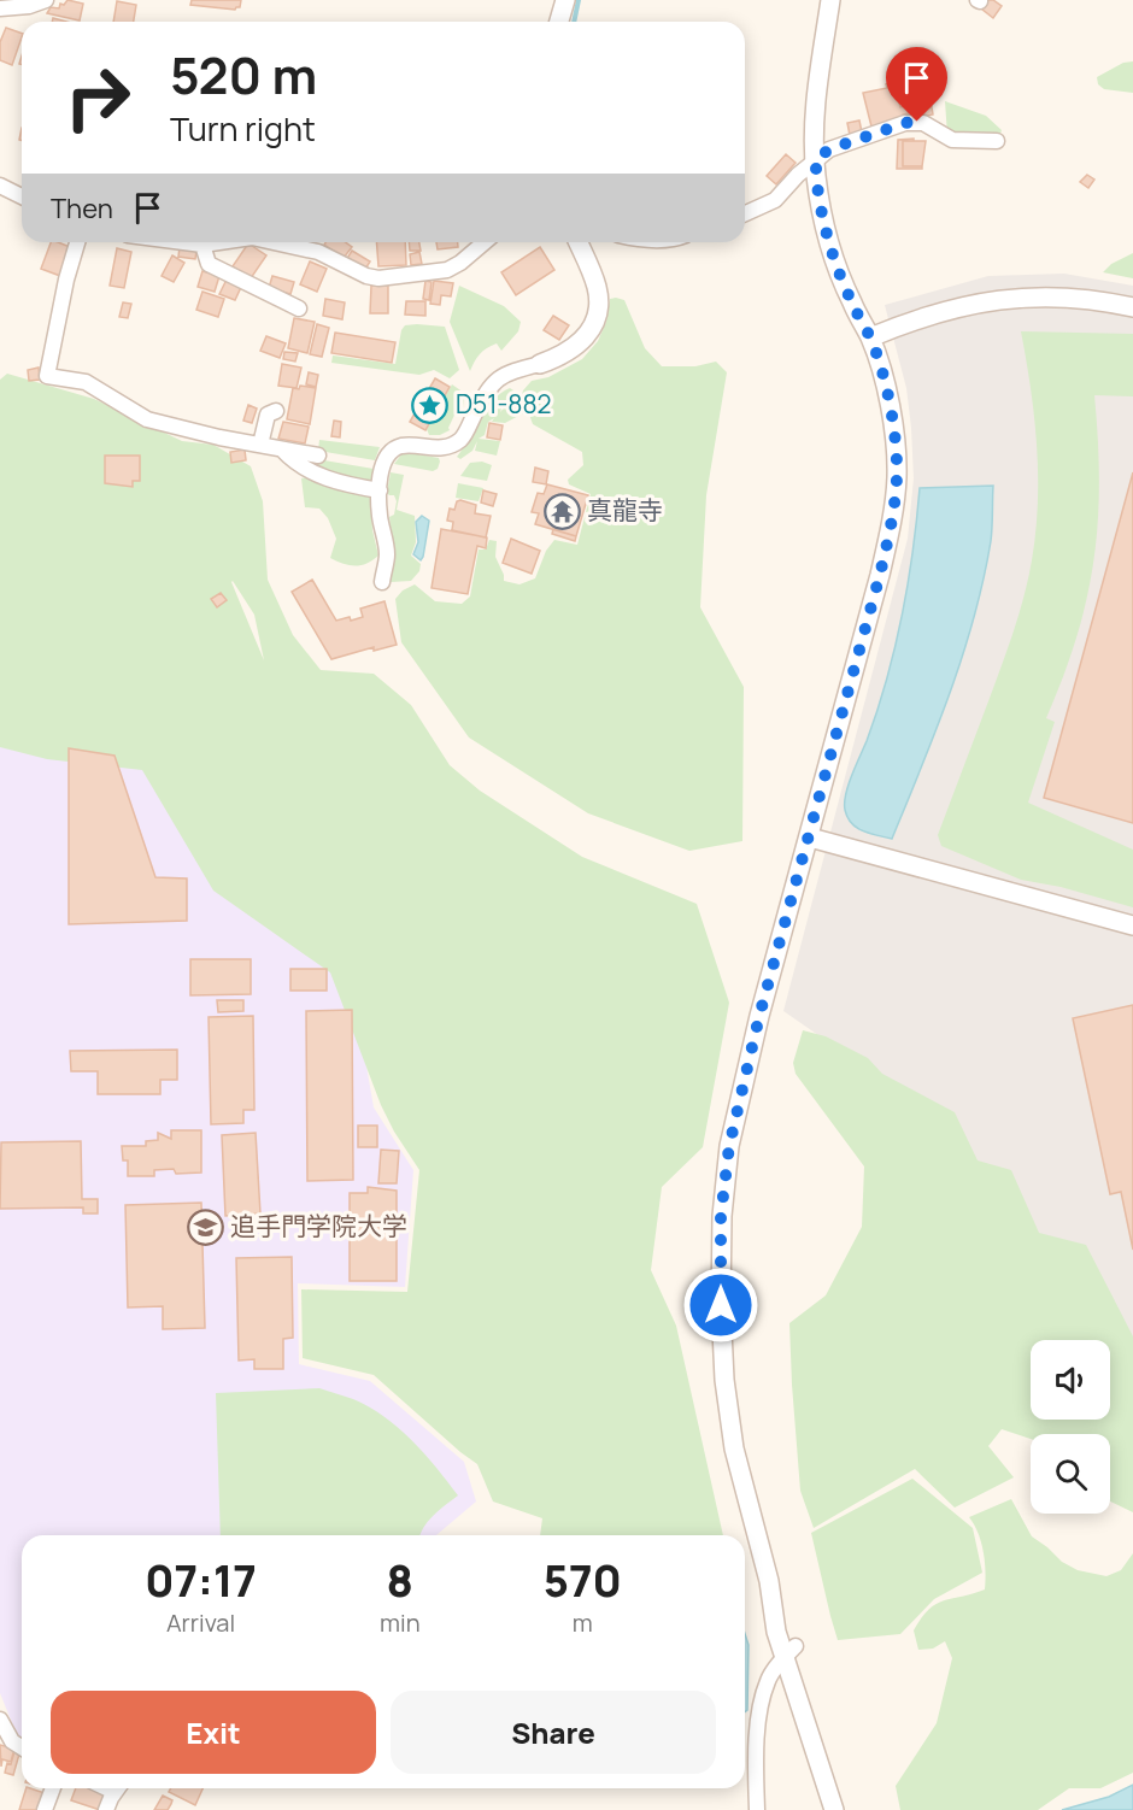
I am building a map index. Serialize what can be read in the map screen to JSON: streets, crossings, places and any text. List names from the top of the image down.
{
  "places": {
    "place": ["D51-882"],
    "temple": ["真龍寺"],
    "school or university": ["追手門学院大学"]
  },
  "page": {
    "turn": ["520 m", "Turn right"],
    "then": "Then",
    "eta": [
      "07:17",
      "Arrival",
      "8",
      "min",
      "570",
      "m"
    ],
    "buttons": ["Exit", "Share"]
  }
}
